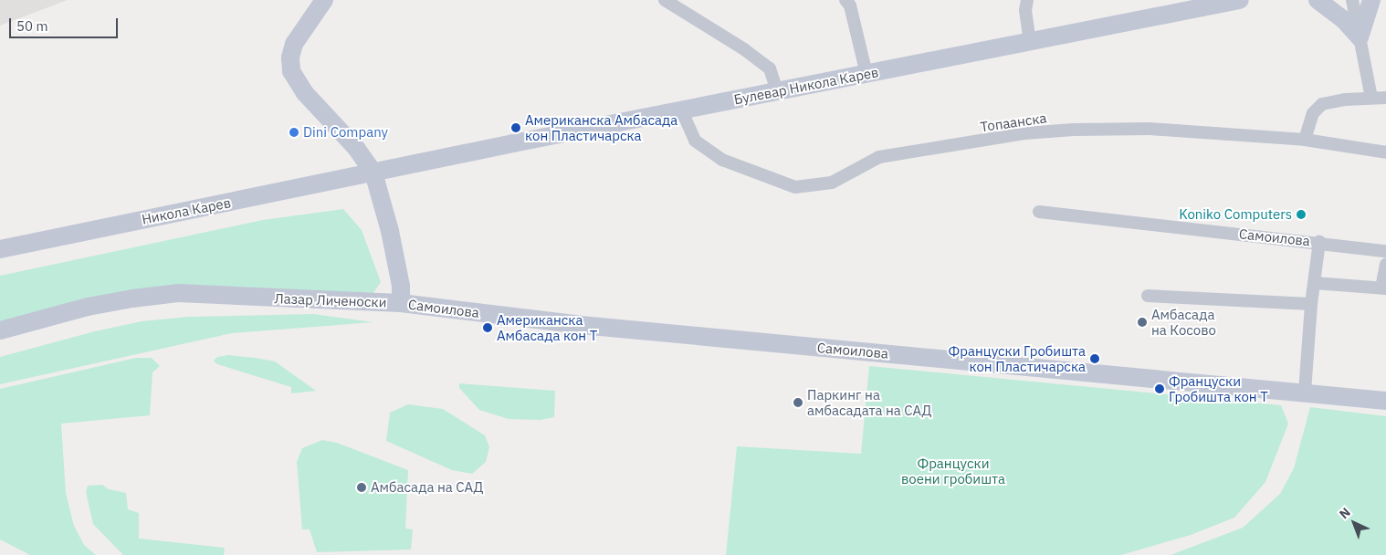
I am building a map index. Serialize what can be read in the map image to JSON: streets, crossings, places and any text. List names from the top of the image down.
{
  "streets": {
    "street": [
      "Булевар Никола Карев",
      "Топаанска",
      "Никола Карев",
      "Самоилова",
      "Лазар Личеноски"
    ]
  },
  "crossings": [
    ["Булевар Никола Карев", "Топаанска"],
    ["Булевар Никола Карев", "Никола Карев"],
    ["Булевар Никола Карев", "Лазар Личеноски"],
    ["Никола Карев", "Лазар Личеноски"],
    ["Самоилова", "Лазар Личеноски"]
  ],
  "parks": ["Француски воени гробишта"],
  "places": [
    "Американска Амбасада кон Пластичарска",
    "Dini Company",
    "Koniko Computers",
    "Амбасада на Косово",
    "Американска Амбасада кон Т",
    "Француски Гробишта кон Пластичарска",
    "Француски Гробишта кон Т",
    "Паркинг на амбасадата на САД",
    "Амбасада на САД"
  ],
  "scale_bar": "50 m",
  "north": "top left"
}
